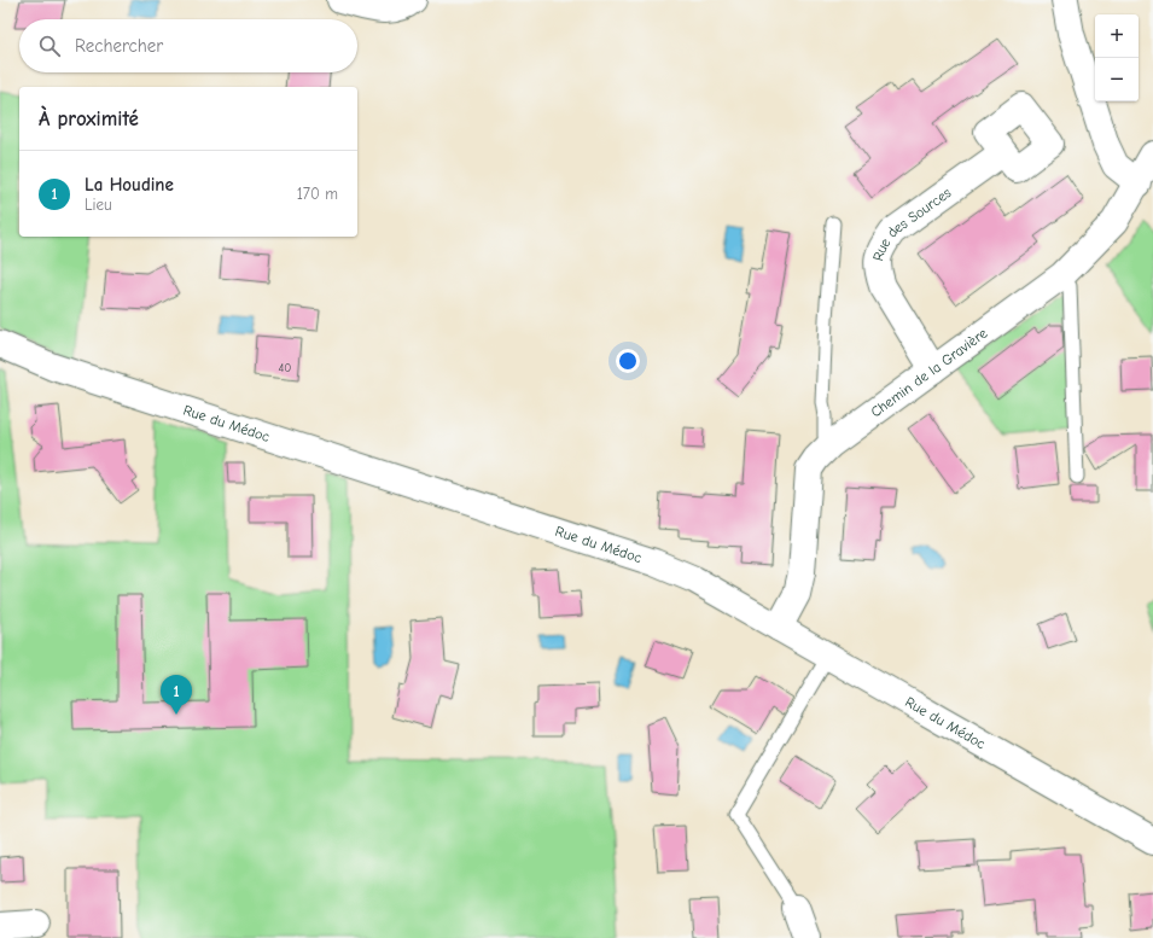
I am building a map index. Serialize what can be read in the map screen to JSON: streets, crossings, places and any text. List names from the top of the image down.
{
  "streets": {
    "street": ["Rue des Sources", "Chemin de la Gravière", "Rue du Médoc"]
  },
  "crossings": [
    ["Rue des Sources", "Chemin de la Gravière"],
    ["Chemin de la Gravière", "Rue du Médoc"]
  ],
  "house_numbers": ["40"],
  "page": {
    "map_buttons": ["+", "−"],
    "search": "Rechercher",
    "heading": "À proximité",
    "list": [
      {
        "mark": "1",
        "name": "La Houdine",
        "note": "Lieu",
        "value": "170 m"
      }
    ],
    "pins": "1"
  }
}
